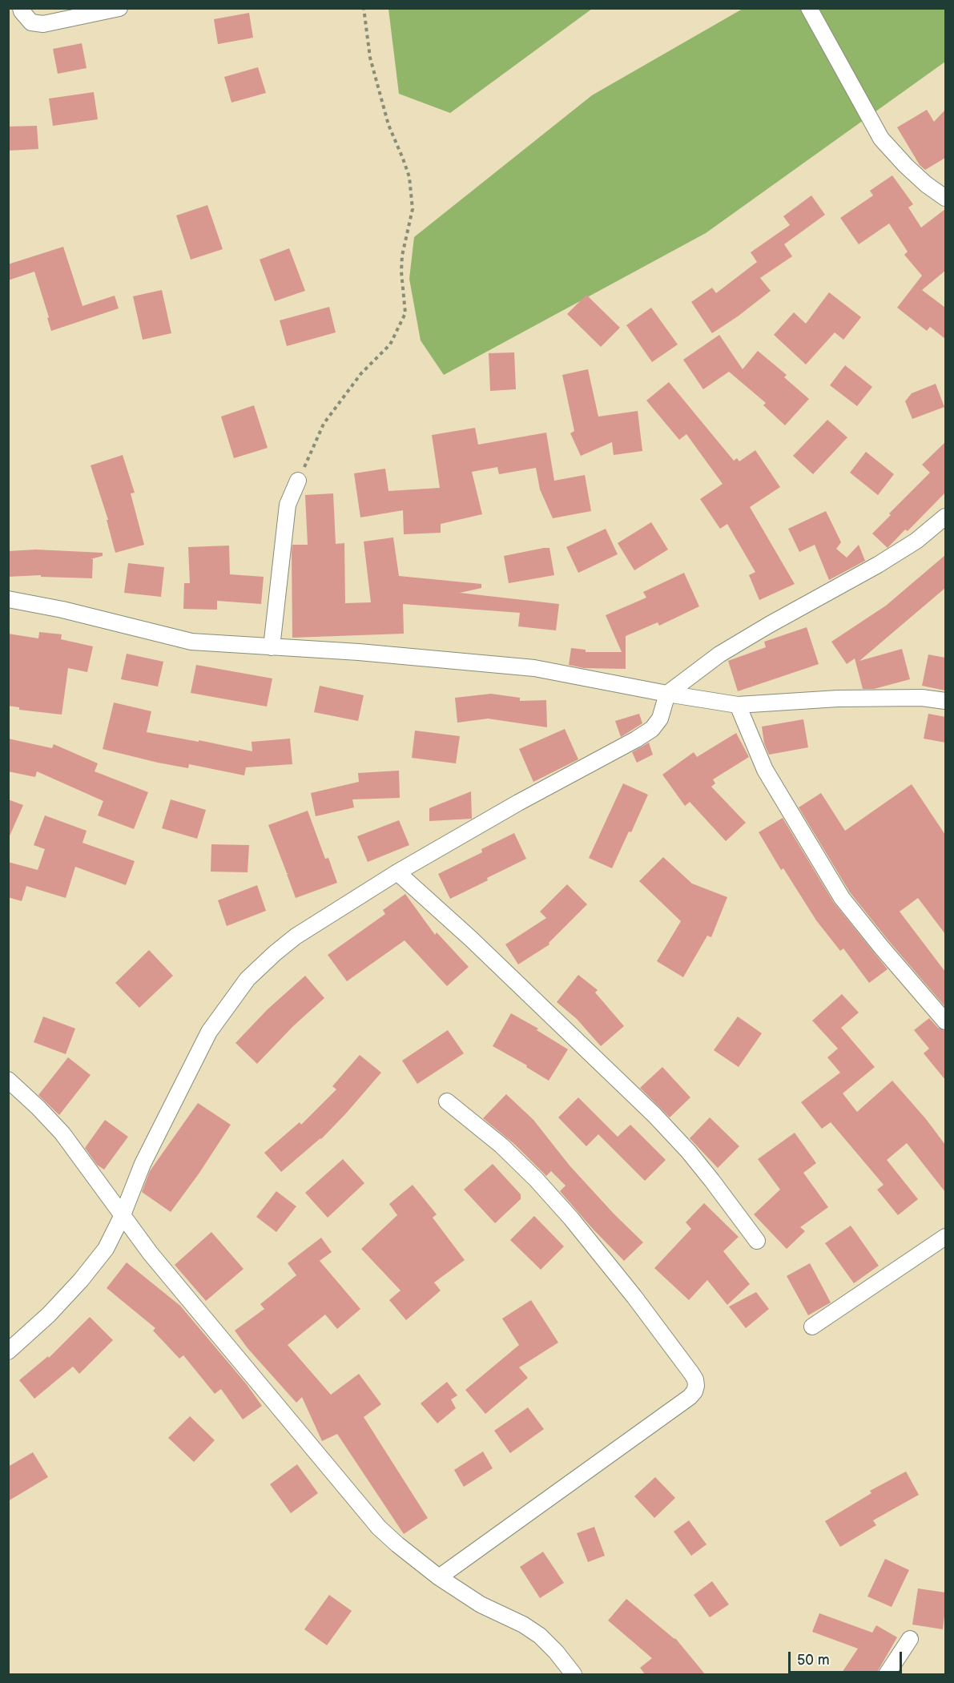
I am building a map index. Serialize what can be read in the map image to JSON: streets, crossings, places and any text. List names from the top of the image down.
{
  "scale_bar": "50 m"
}
